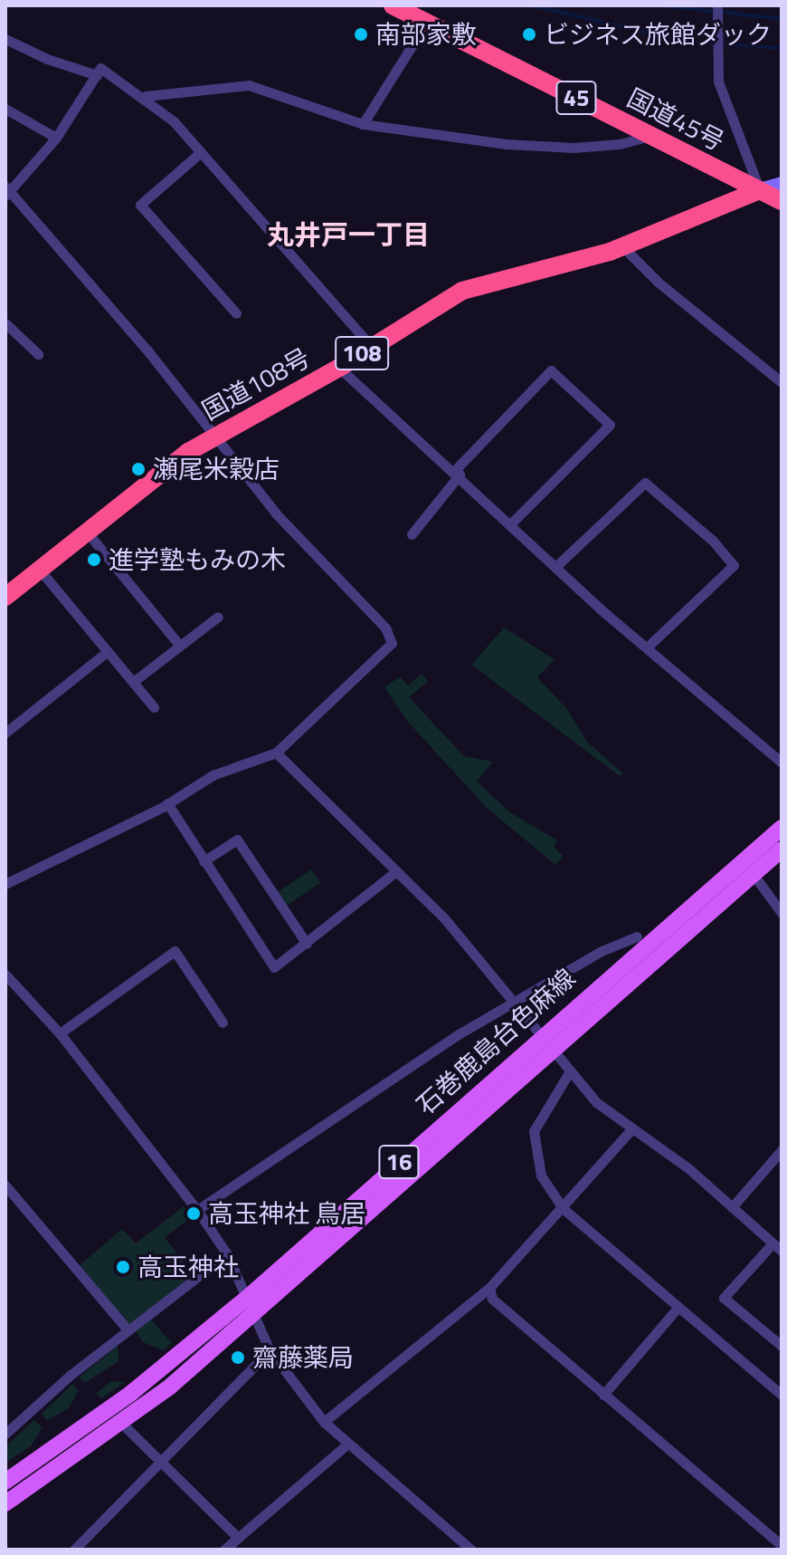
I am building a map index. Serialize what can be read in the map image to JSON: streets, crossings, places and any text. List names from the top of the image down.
{
  "streets": {
    "highway": [
      "45",
      "国道45号",
      "108",
      "国道108号"
    ],
    "main road": ["石巻鹿島台色麻線", "16"]
  },
  "crossings": [
    ["国道45号", "国道108号"]
  ],
  "districts": ["丸井戸一丁目"],
  "places": [
    "南部家敷",
    "ビジネス旅館ダック",
    "瀬尾米穀店",
    "進学塾もみの木",
    "高玉神社 鳥居",
    "高玉神社",
    "齋藤薬局"
  ]
}
